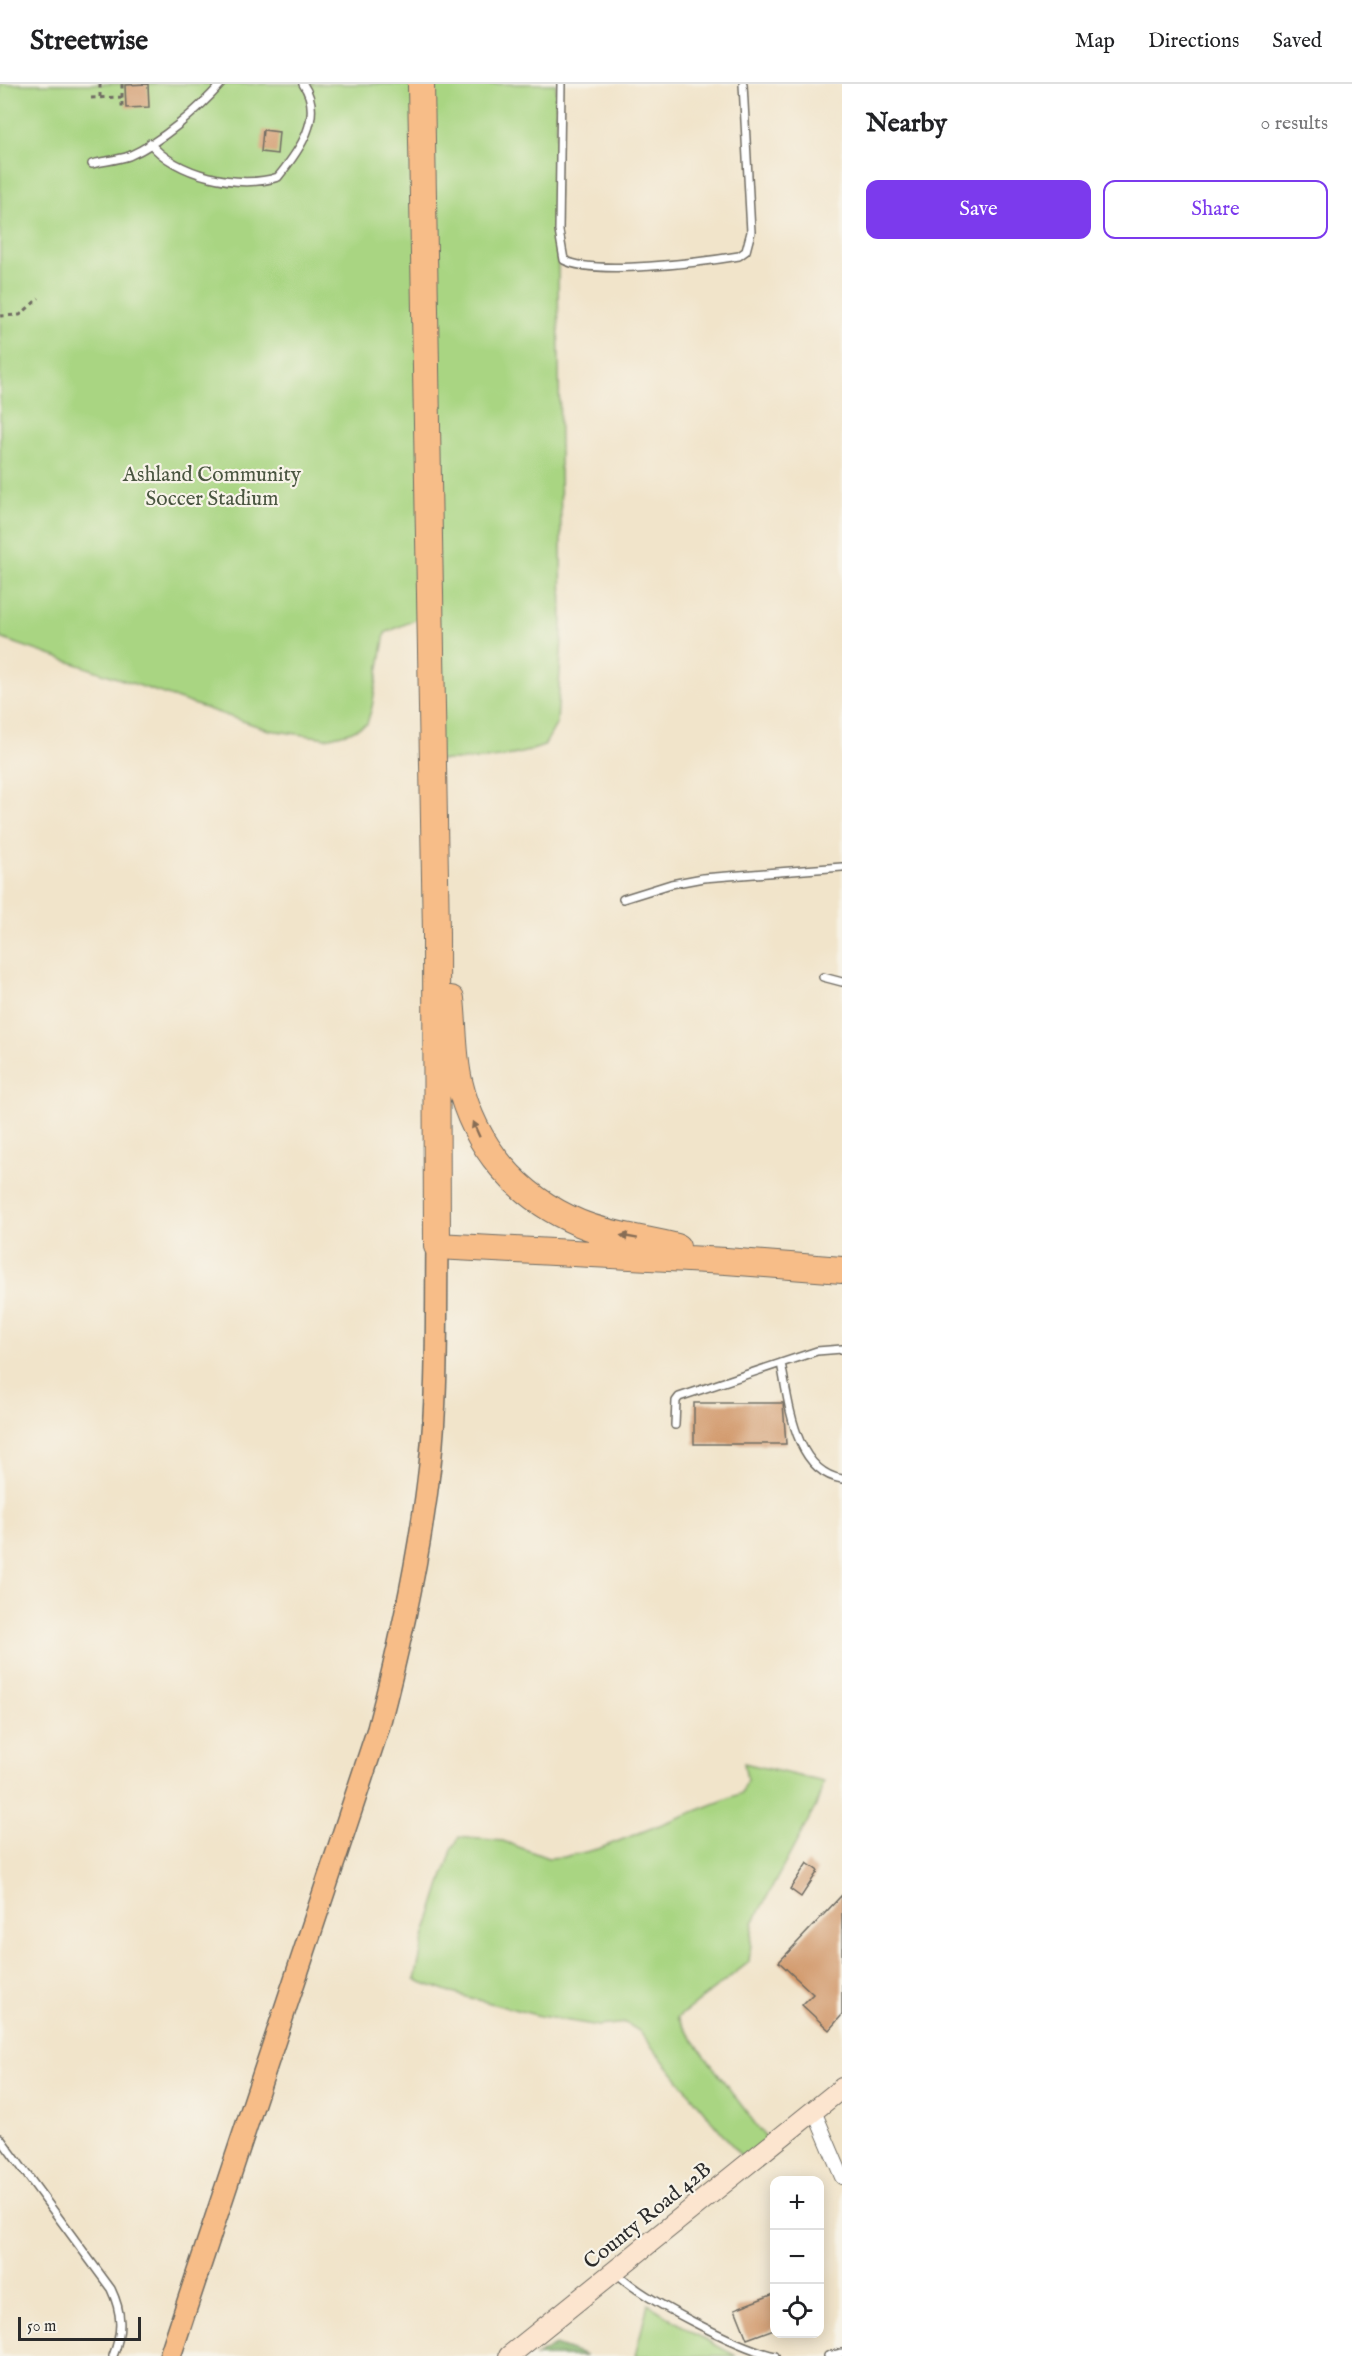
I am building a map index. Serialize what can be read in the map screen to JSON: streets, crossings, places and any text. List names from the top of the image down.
{
  "streets": {
    "main road": ["County Road 42B"]
  },
  "parks": ["Ashland Community Soccer Stadium"],
  "scale_bar": "50 m",
  "page": {
    "header": "Streetwise",
    "nav": ["Map", "Directions", "Saved"],
    "heading": ["Nearby", "0 results"],
    "buttons": ["Save", "Share"],
    "map_buttons": ["+", "−"],
    "scale": "50 m"
  }
}
